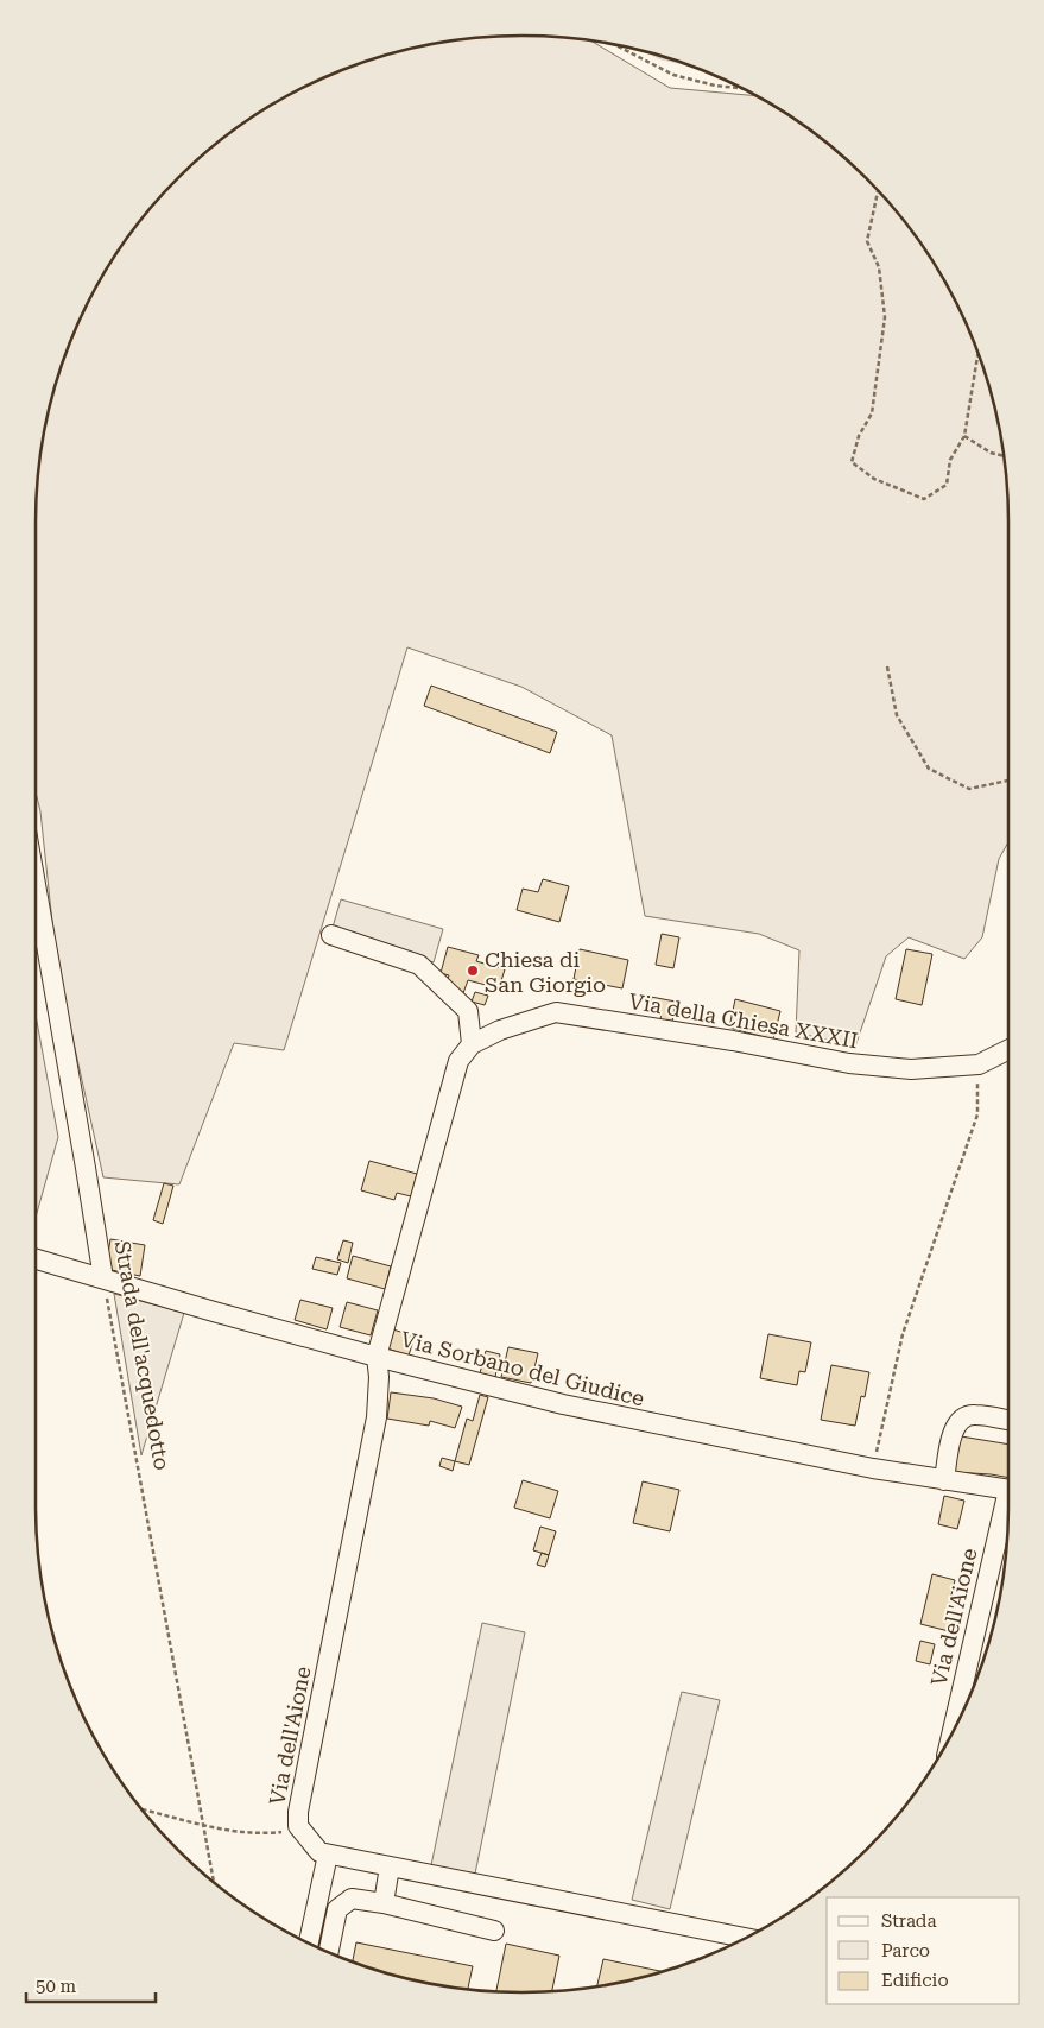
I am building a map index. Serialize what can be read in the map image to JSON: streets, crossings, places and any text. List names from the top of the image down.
{
  "streets": {
    "street": [
      "Via della Chiesa XXXII",
      "Strada dell'acquedotto",
      "Via Sorbano del Giudice",
      "Via dell'Aione"
    ]
  },
  "crossings": [
    ["Via della Chiesa XXXII", "Via Sorbano del Giudice"],
    ["Via della Chiesa XXXII", "Via dell'Aione"],
    ["Strada dell'acquedotto", "Via Sorbano del Giudice"],
    ["Via Sorbano del Giudice", "Via dell'Aione"]
  ],
  "places": ["Chiesa di San Giorgio"],
  "legend": ["Strada", "Parco", "Edificio"],
  "scale_bar": "50 m"
}
